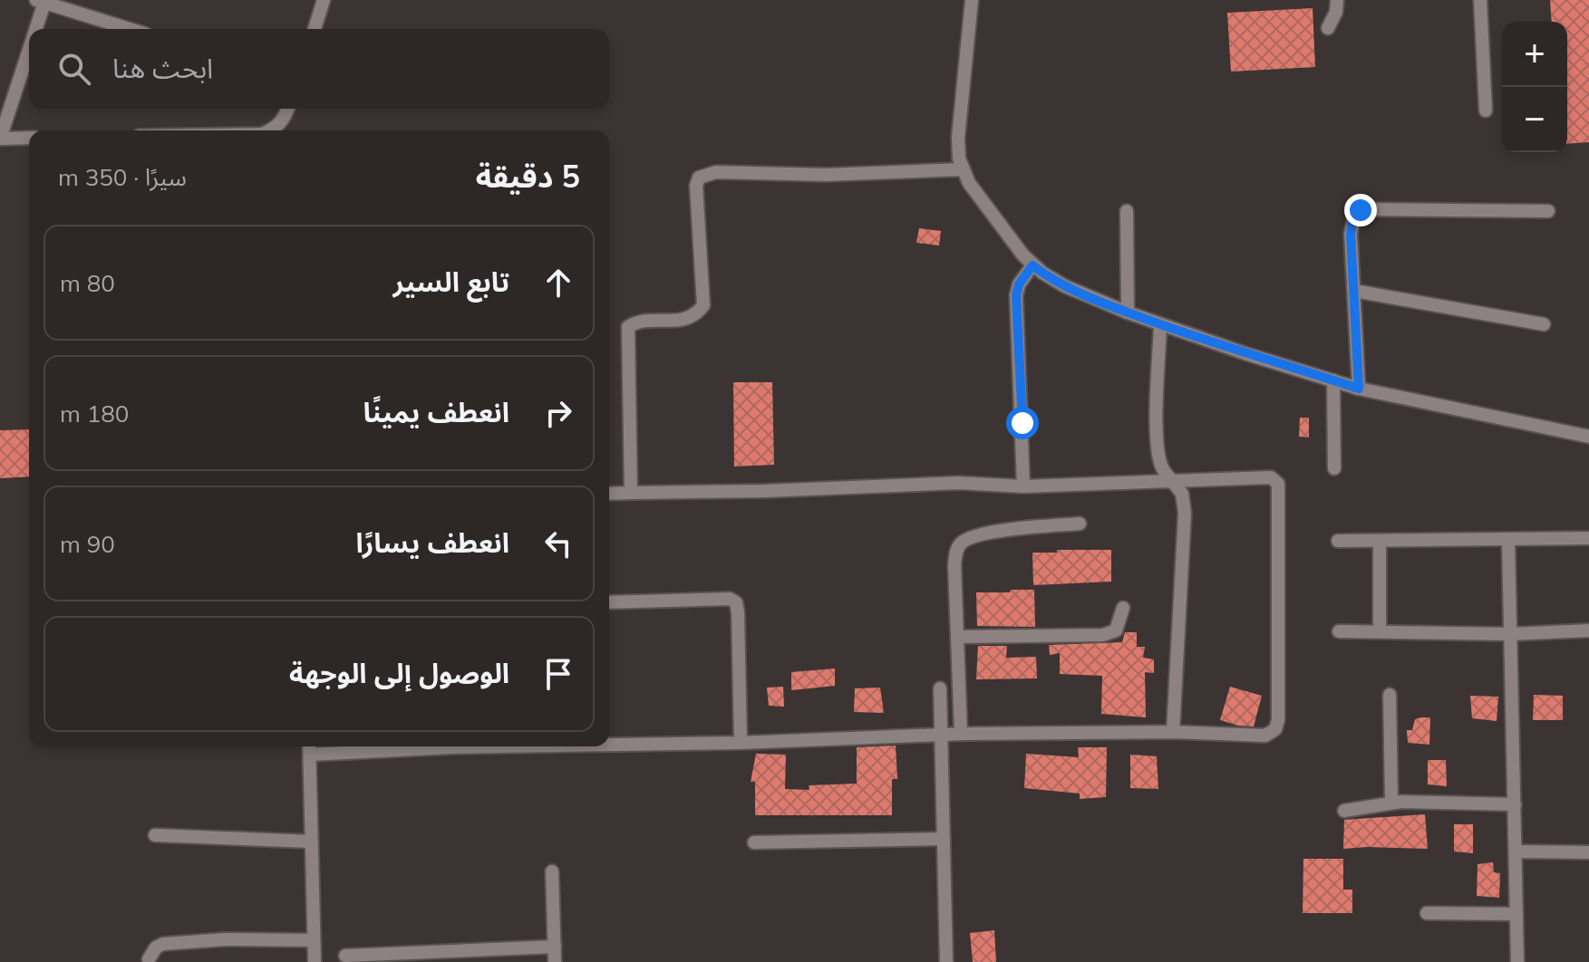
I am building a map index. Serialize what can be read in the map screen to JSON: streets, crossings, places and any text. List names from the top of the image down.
{
  "page": {
    "map_buttons": ["+", "−"],
    "search": "ابحث هنا",
    "heading": ["5 دقيقة", "سيرًا · 350 m"],
    "list": [
      ["تابع السير", "80 m"],
      ["انعطف يمينًا", "180 m"],
      ["انعطف يسارًا", "90 m"],
      "الوصول إلى الوجهة"
    ]
  }
}
